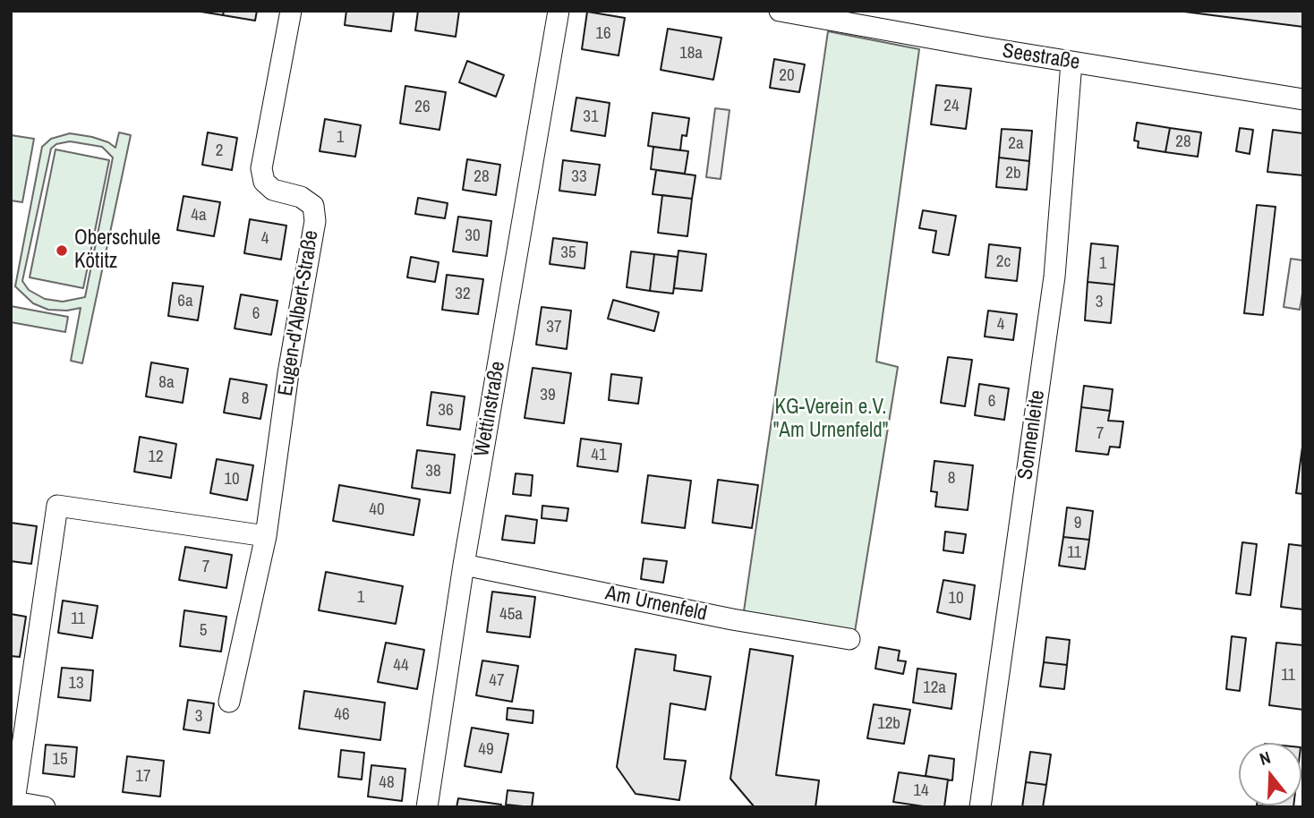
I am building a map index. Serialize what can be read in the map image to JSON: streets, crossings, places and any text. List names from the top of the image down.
{
  "streets": {
    "street": [
      "Seestraße",
      "Eugen-d'Albert-Straße",
      "Wettinstraße",
      "Sonnenleite",
      "Am Urnenfeld"
    ]
  },
  "crossings": [
    ["Seestraße", "Sonnenleite"],
    ["Wettinstraße", "Am Urnenfeld"]
  ],
  "parks": ["KG-Verein e.V. \"Am Urnenfeld\""],
  "places": ["Oberschule Kötitz"],
  "house_numbers": [
    "16",
    "18a",
    "20",
    "24",
    "26",
    "31",
    "1",
    "28",
    "2a",
    "2",
    "2b",
    "28",
    "33",
    "4a",
    "30",
    "4",
    "35",
    "2c",
    "1",
    "32",
    "6a",
    "3",
    "6",
    "4",
    "37",
    "8a",
    "39",
    "8",
    "6",
    "36",
    "7",
    "41",
    "12",
    "38",
    "8",
    "10",
    "40",
    "9",
    "11",
    "7",
    "1",
    "10",
    "45a",
    "11",
    "5",
    "44",
    "11",
    "47",
    "13",
    "12a",
    "46",
    "3",
    "12b",
    "49",
    "15",
    "17",
    "48",
    "14"
  ],
  "north": "top"
}
